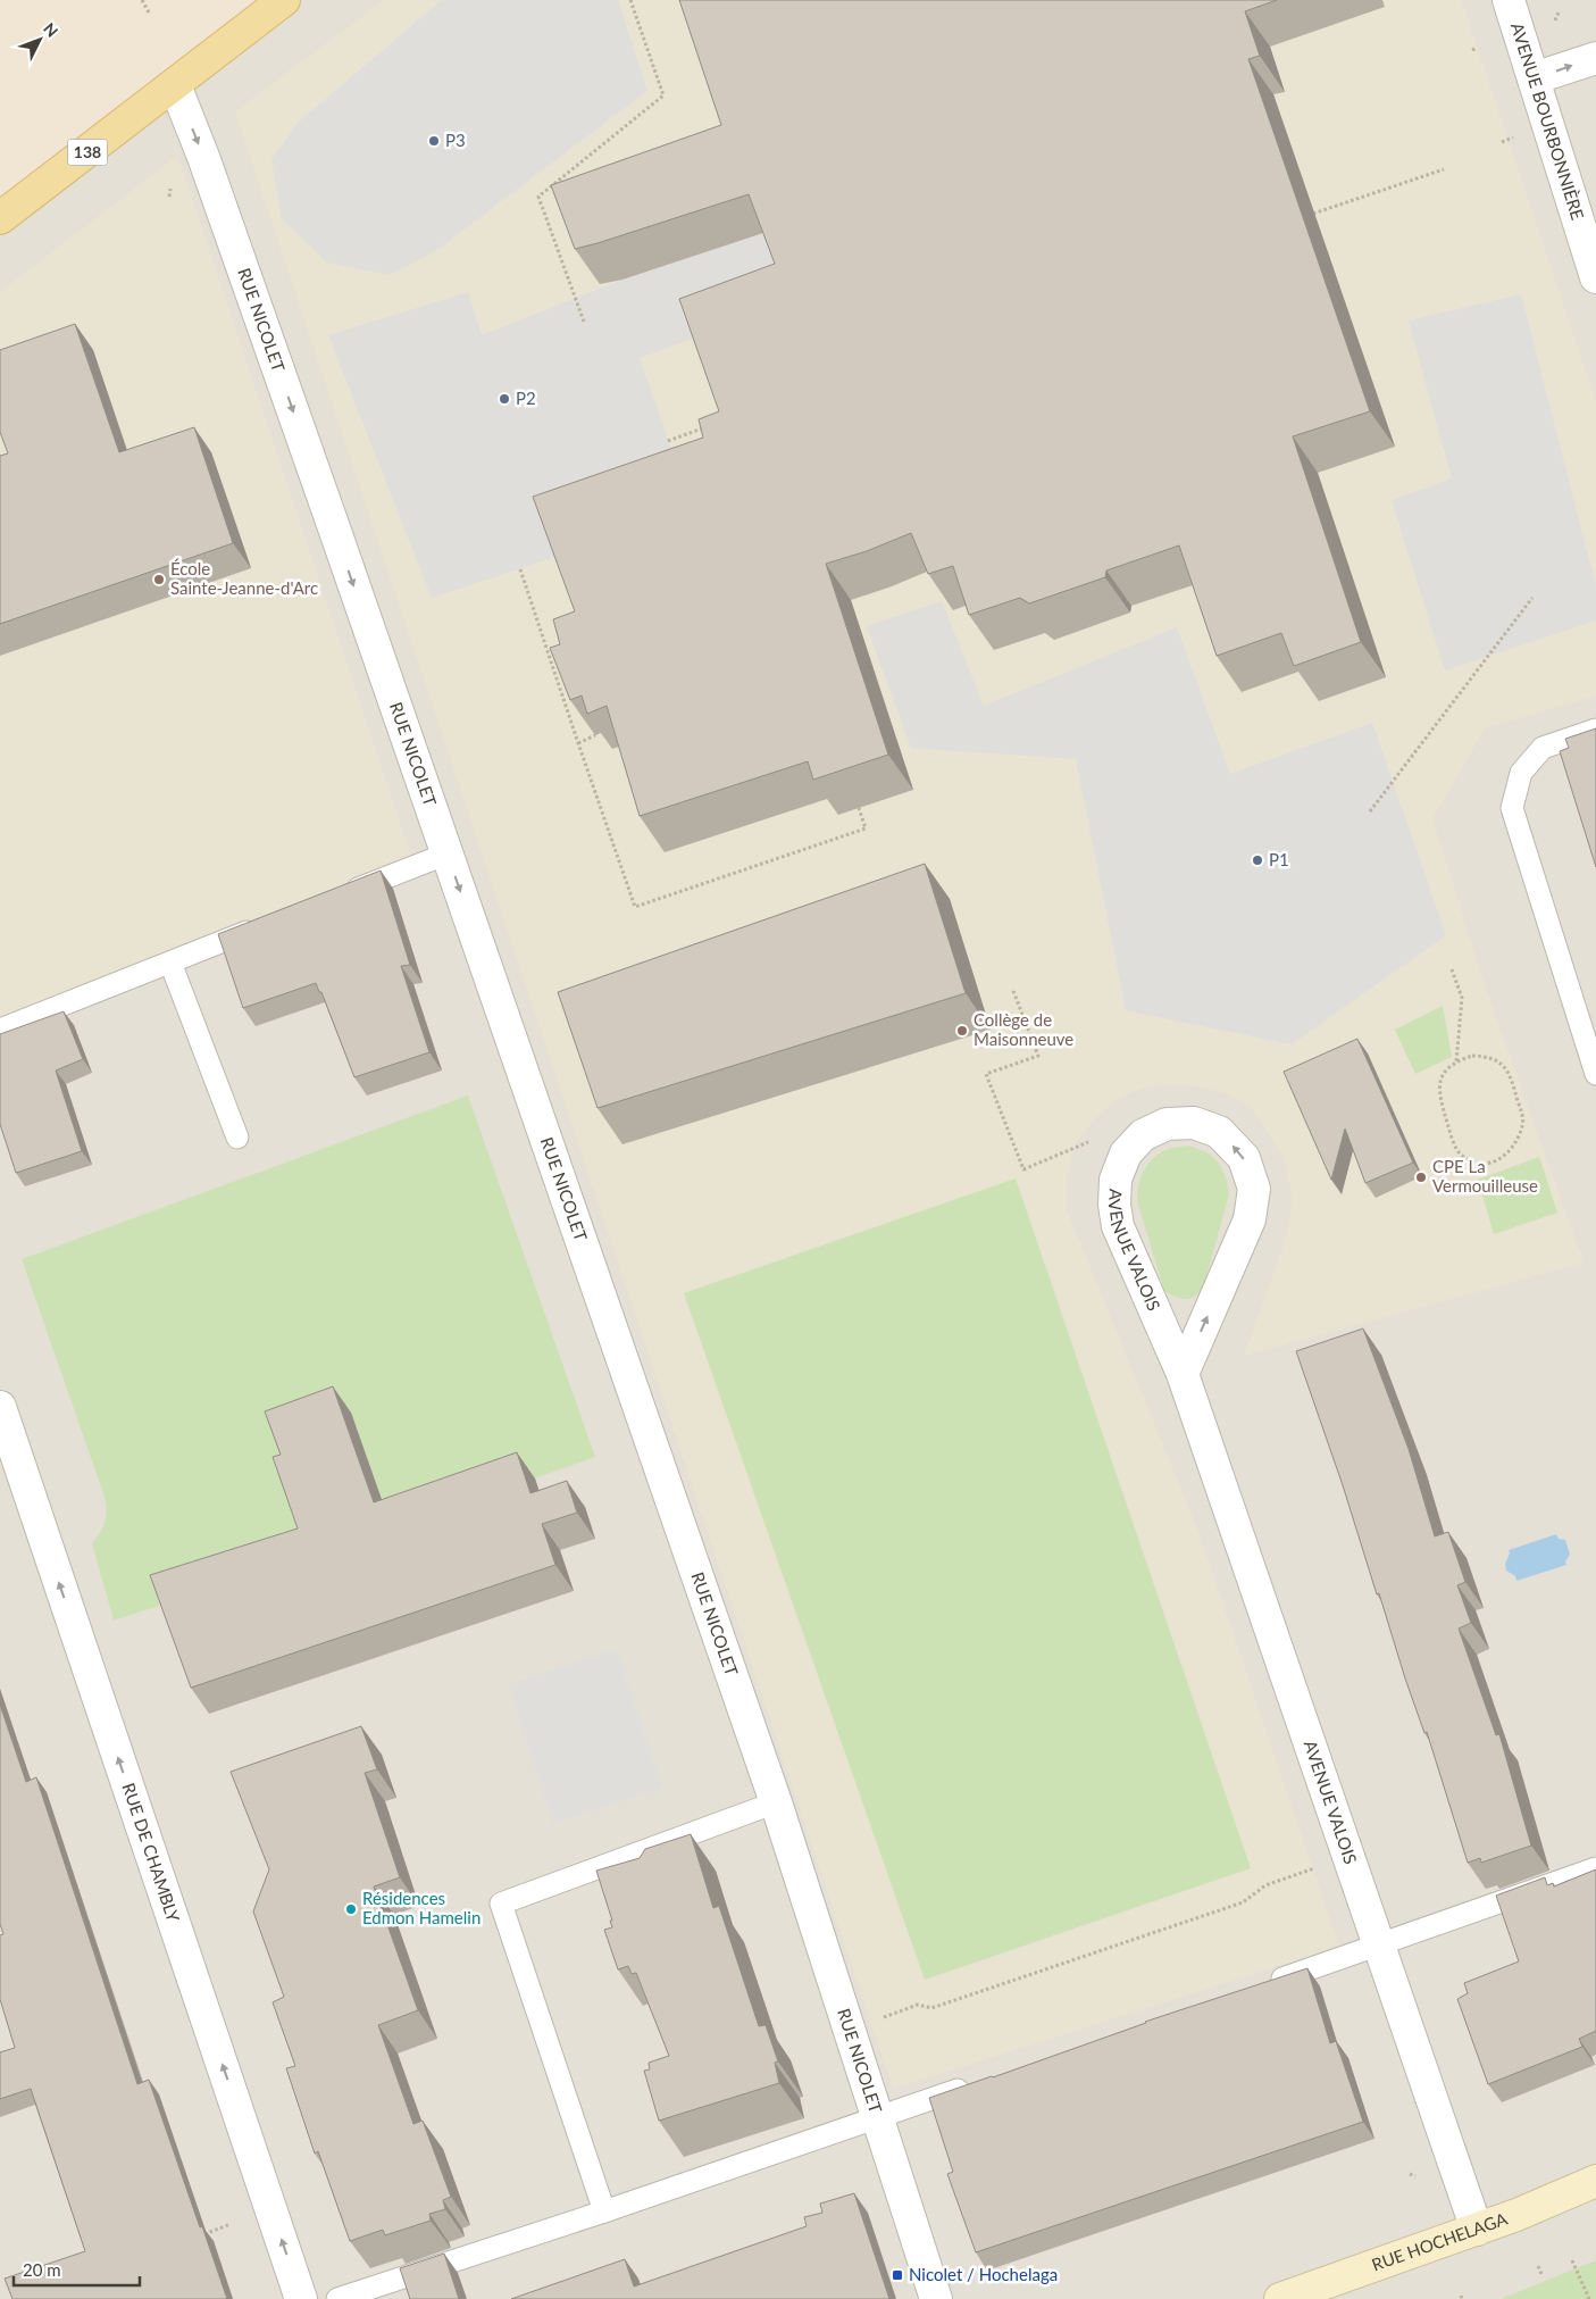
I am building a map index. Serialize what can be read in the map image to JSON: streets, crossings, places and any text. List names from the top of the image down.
{
  "streets": {
    "main road": ["138"],
    "street": [
      "AVENUE BOURBONNIÈRE",
      "RUE NICOLET",
      "AVENUE VALOIS",
      "RUE DE CHAMBLY",
      "RUE HOCHELAGA"
    ]
  },
  "crossings": [
    ["138", "RUE NICOLET"],
    ["AVENUE VALOIS", "RUE HOCHELAGA"]
  ],
  "one_way": ["RUE NICOLET", "RUE DE CHAMBLY"],
  "places": {
    "other": [
      "P3",
      "P2",
      "École Sainte-Jeanne-d'Arc",
      "P1",
      "Collège de Maisonneuve",
      "CPE La Vermouilleuse",
      "Résidences Edmon Hamelin"
    ],
    "transit": ["Nicolet / Hochelaga"]
  },
  "scale_bar": "20 m",
  "north": "top right"
}
